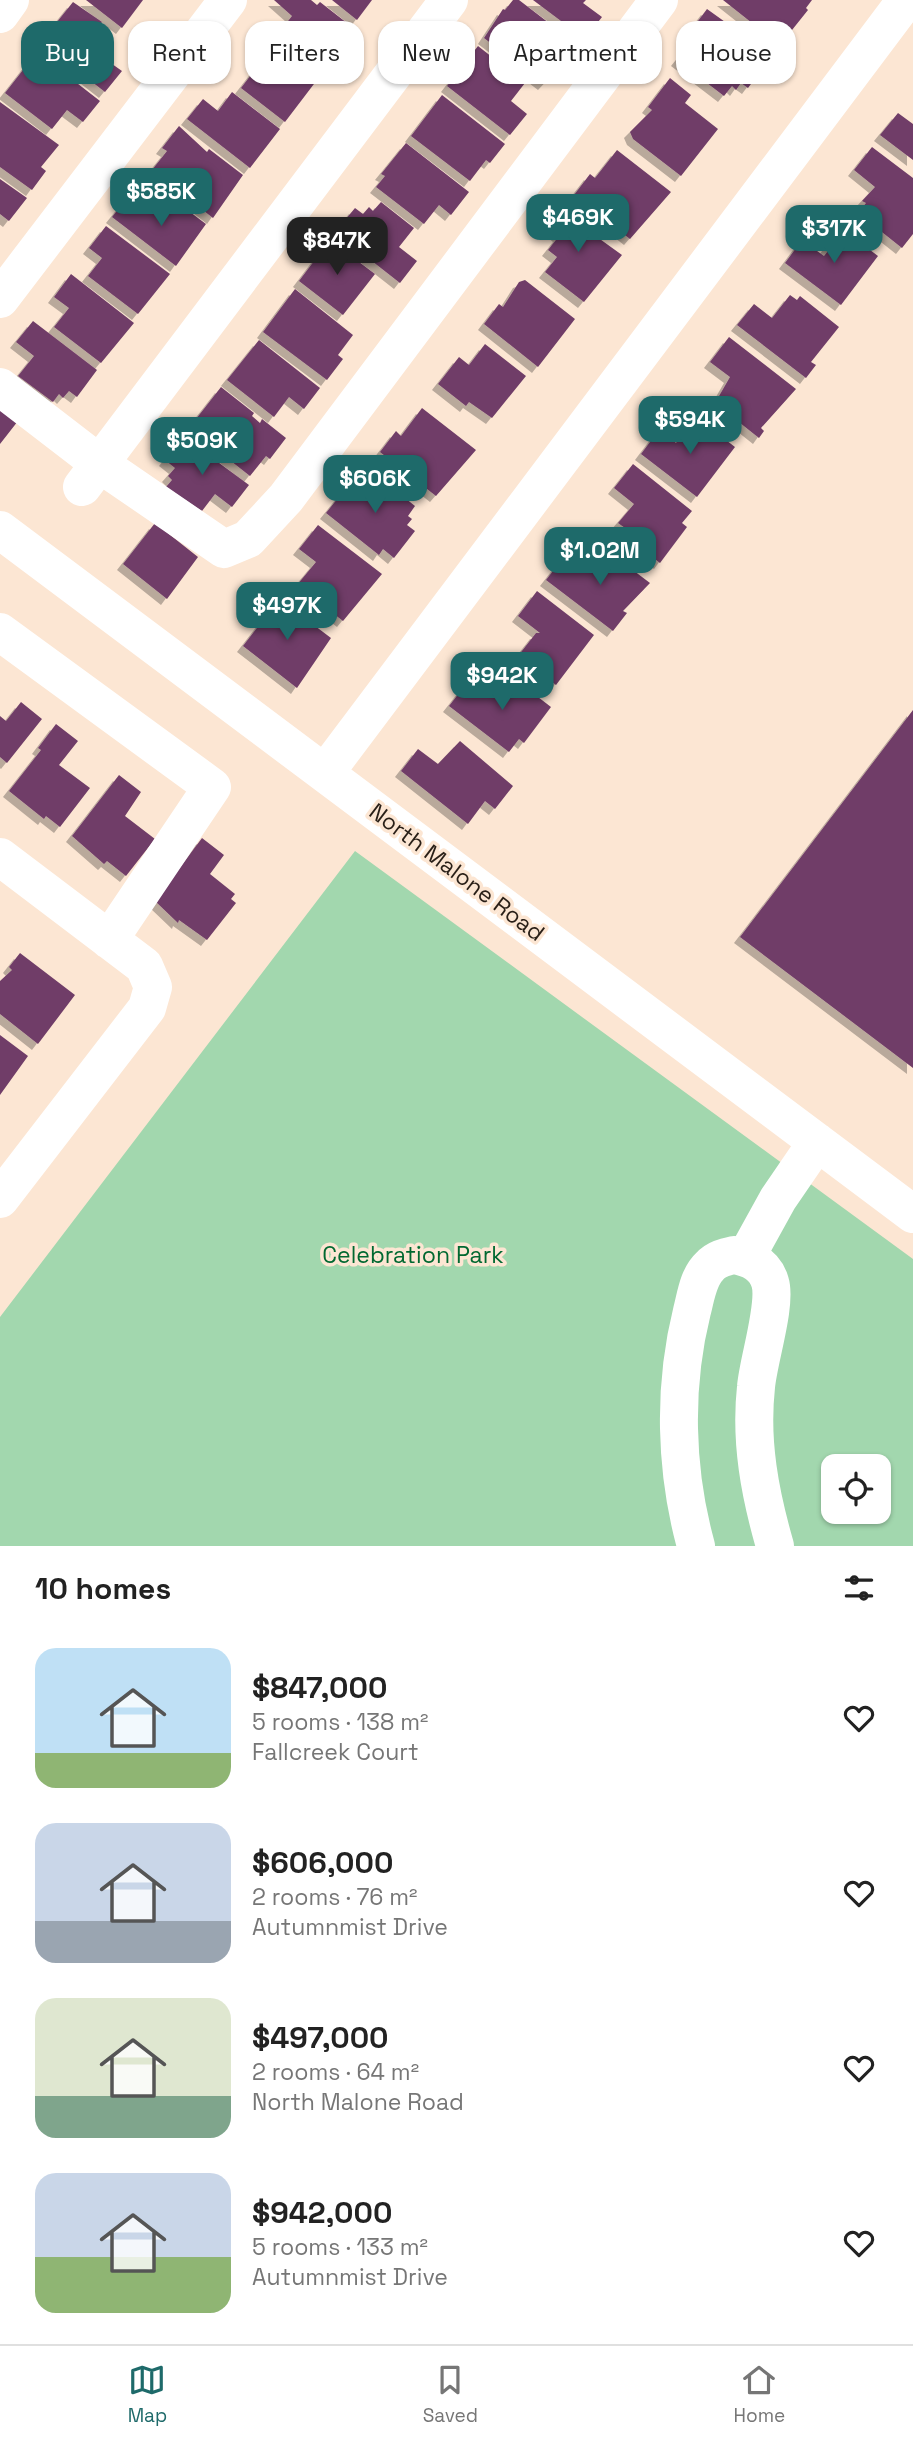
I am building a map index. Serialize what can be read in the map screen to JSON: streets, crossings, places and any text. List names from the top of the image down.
{
  "streets": {
    "street": ["North Malone Road"]
  },
  "parks": ["Celebration Park"],
  "page": {
    "chip": [
      "Buy",
      "Rent",
      "Filters",
      "New",
      "Apartment",
      "House"
    ],
    "price": [
      "$585K",
      "$469K",
      "$317K",
      "$847K",
      "$594K",
      "$509K",
      "$606K",
      "$1.02M",
      "$497K",
      "$942K"
    ],
    "heading": "10 homes",
    "list": [
      {
        "name": "$847,000",
        "note": "5 rooms · 138 m² · Fallcreek Court"
      },
      {
        "name": "$606,000",
        "note": "2 rooms · 76 m² · Autumnmist Drive"
      },
      {
        "name": "$497,000",
        "note": "2 rooms · 64 m² · North Malone Road"
      },
      {
        "name": "$942,000",
        "note": "5 rooms · 133 m² · Autumnmist Drive"
      }
    ],
    "tabs": ["Map", "Saved", "Home"]
  }
}
